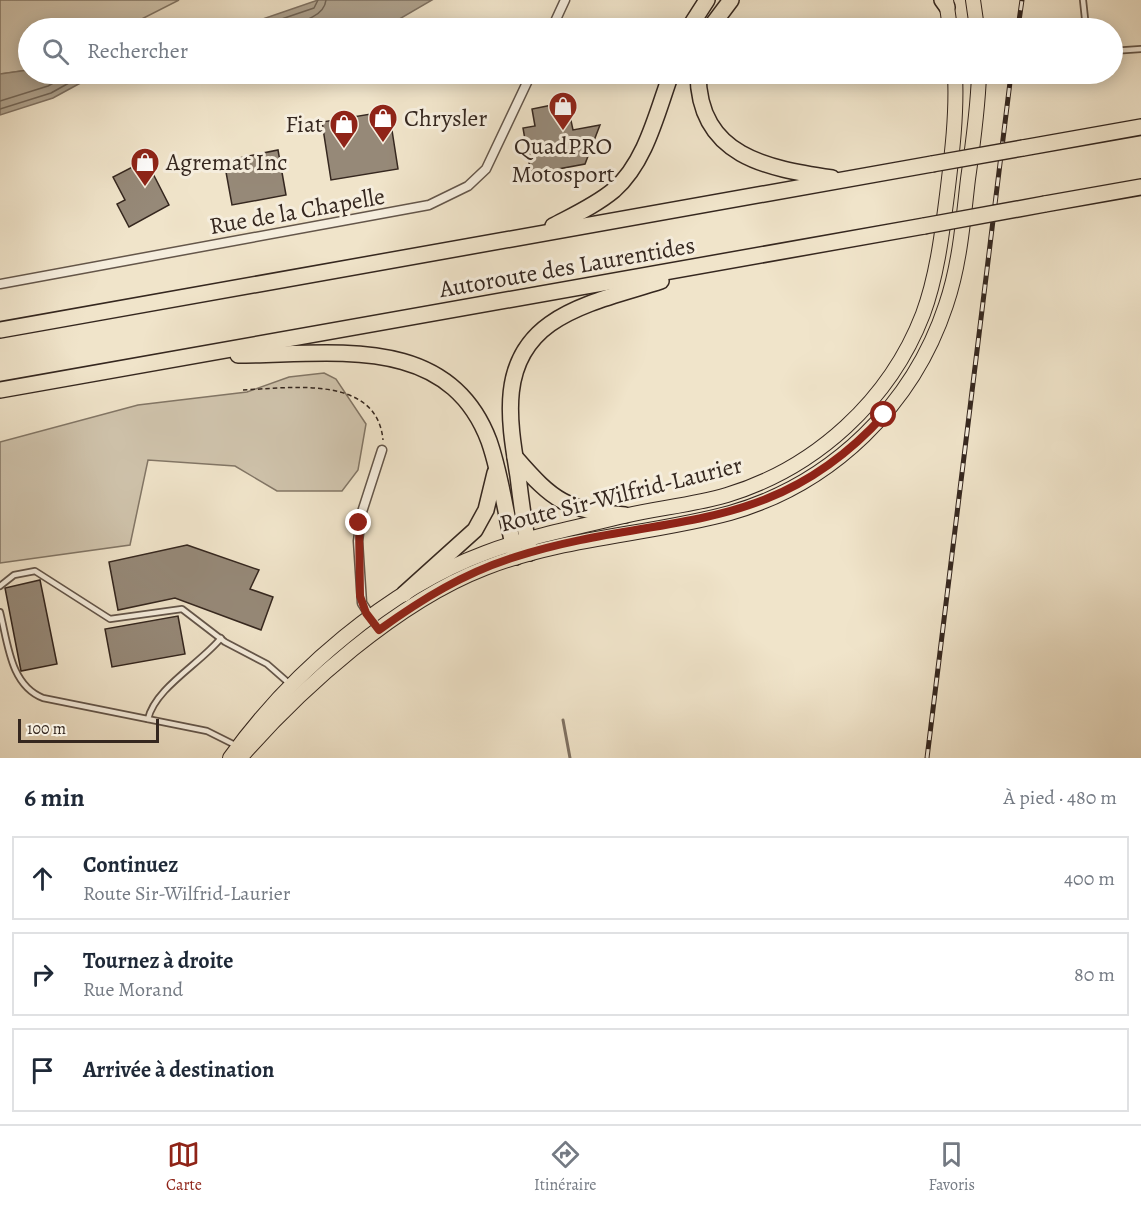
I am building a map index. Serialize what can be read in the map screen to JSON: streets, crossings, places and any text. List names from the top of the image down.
{
  "streets": {
    "highway": ["Autoroute des Laurentides"],
    "main road": ["Route Sir-Wilfrid-Laurier"],
    "street": ["Rue de la Chapelle"]
  },
  "places": {
    "shop": [
      "QuadPRO Motosport",
      "Chrysler",
      "Fiat",
      "Agremat Inc"
    ]
  },
  "scale_bar": "100 m",
  "page": {
    "search": "Rechercher",
    "scale": "100 m",
    "heading": ["6 min", "À pied · 480 m"],
    "list": [
      ["Continuez", "Route Sir-Wilfrid-Laurier", "400 m"],
      ["Tournez à droite", "Rue Morand", "80 m"],
      "Arrivée à destination"
    ],
    "nav": ["Carte", "Itinéraire", "Favoris"]
  }
}
